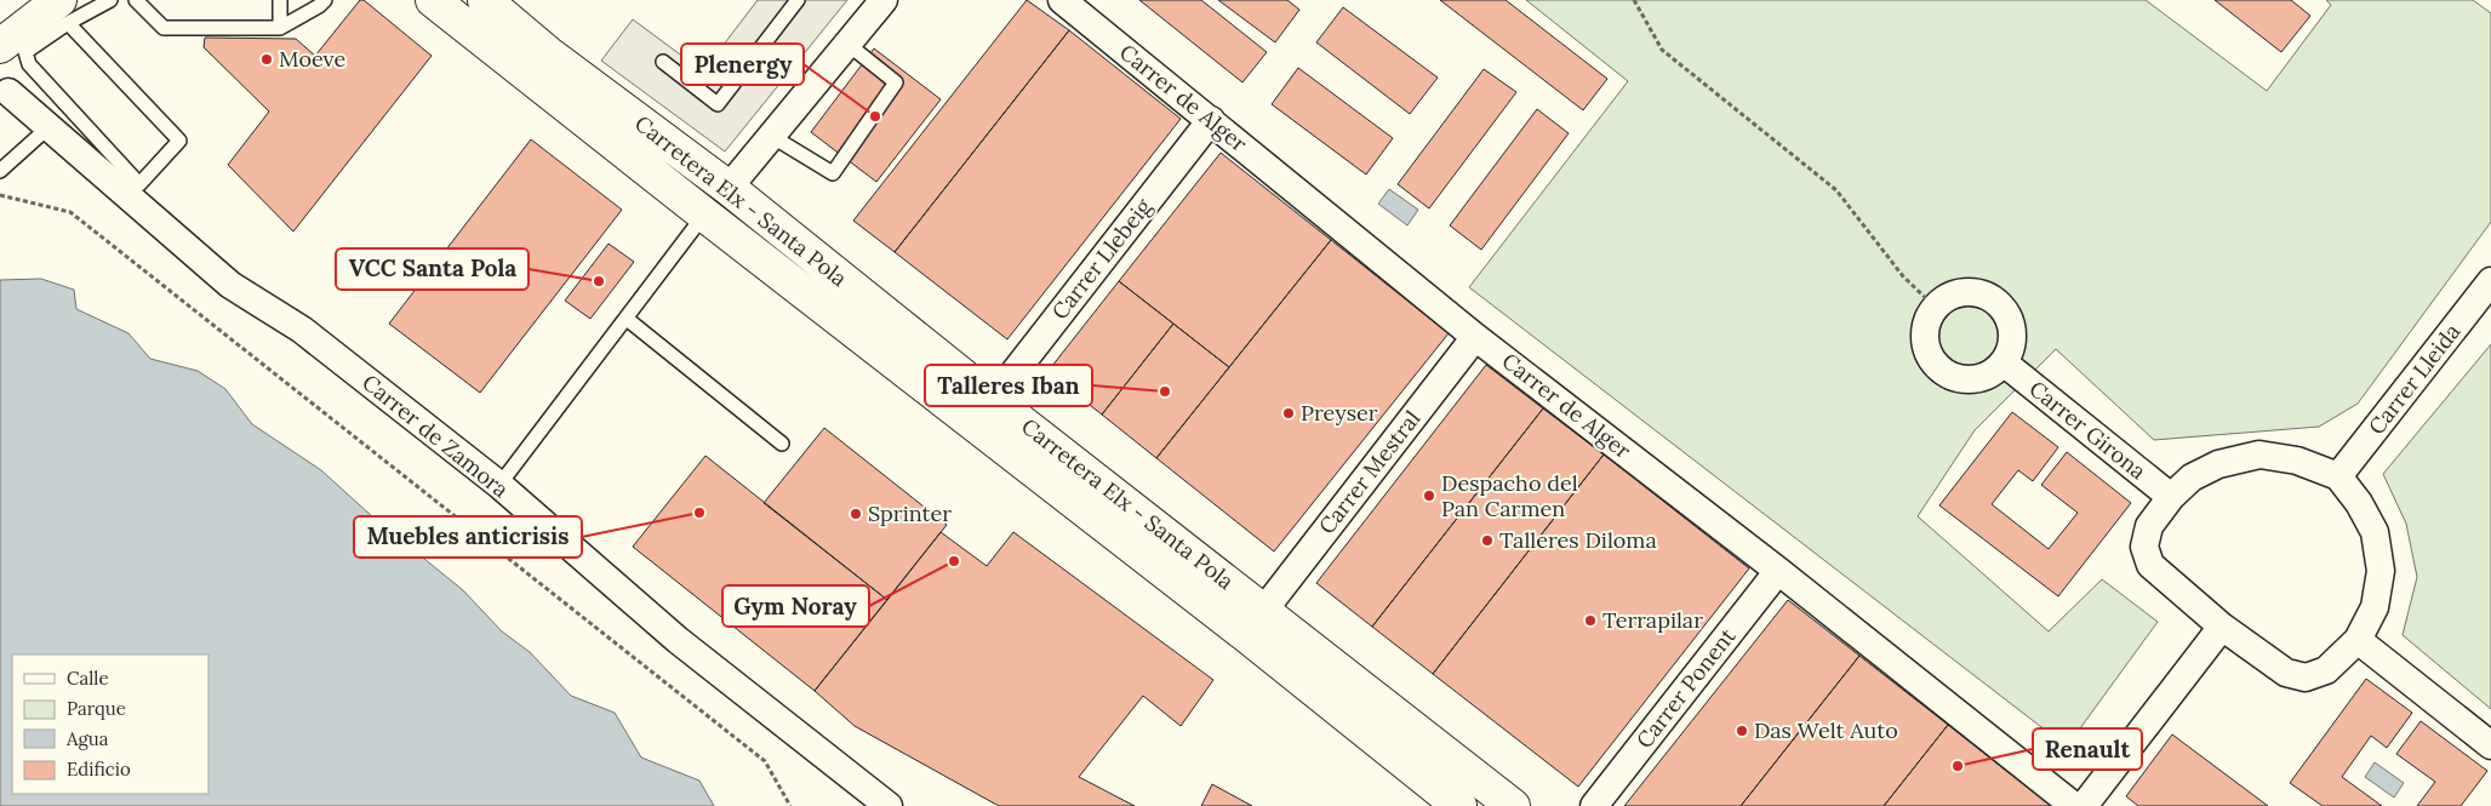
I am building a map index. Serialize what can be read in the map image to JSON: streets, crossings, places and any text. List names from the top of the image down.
{
  "streets": {
    "main road": ["Carretera Elx - Santa Pola"],
    "street": [
      "Carrer de Alger",
      "Carrer Llebeig",
      "Carrer Lleida",
      "Carrer Girona",
      "Carrer de Zamora",
      "Carrer Mestral",
      "Carrer Ponent"
    ]
  },
  "crossings": [
    ["Carrer de Alger", "Carrer Llebeig"],
    ["Carrer de Alger", "Carrer Mestral"],
    ["Carrer de Alger", "Carrer Ponent"],
    ["Carretera Elx - Santa Pola", "Carrer Llebeig"],
    ["Carretera Elx - Santa Pola", "Carrer Mestral"]
  ],
  "places": [
    "Moeve",
    "Plenergy",
    "VCC Santa Pola",
    "Talleres Iban",
    "Preyser",
    "Despacho del Pan Carmen",
    "Muebles anticrisis",
    "Sprinter",
    "Talleres Diloma",
    "Gym Noray",
    "Terrapilar",
    "Das Welt Auto",
    "Renault"
  ],
  "legend": [
    "Calle",
    "Parque",
    "Agua",
    "Edificio"
  ]
}
